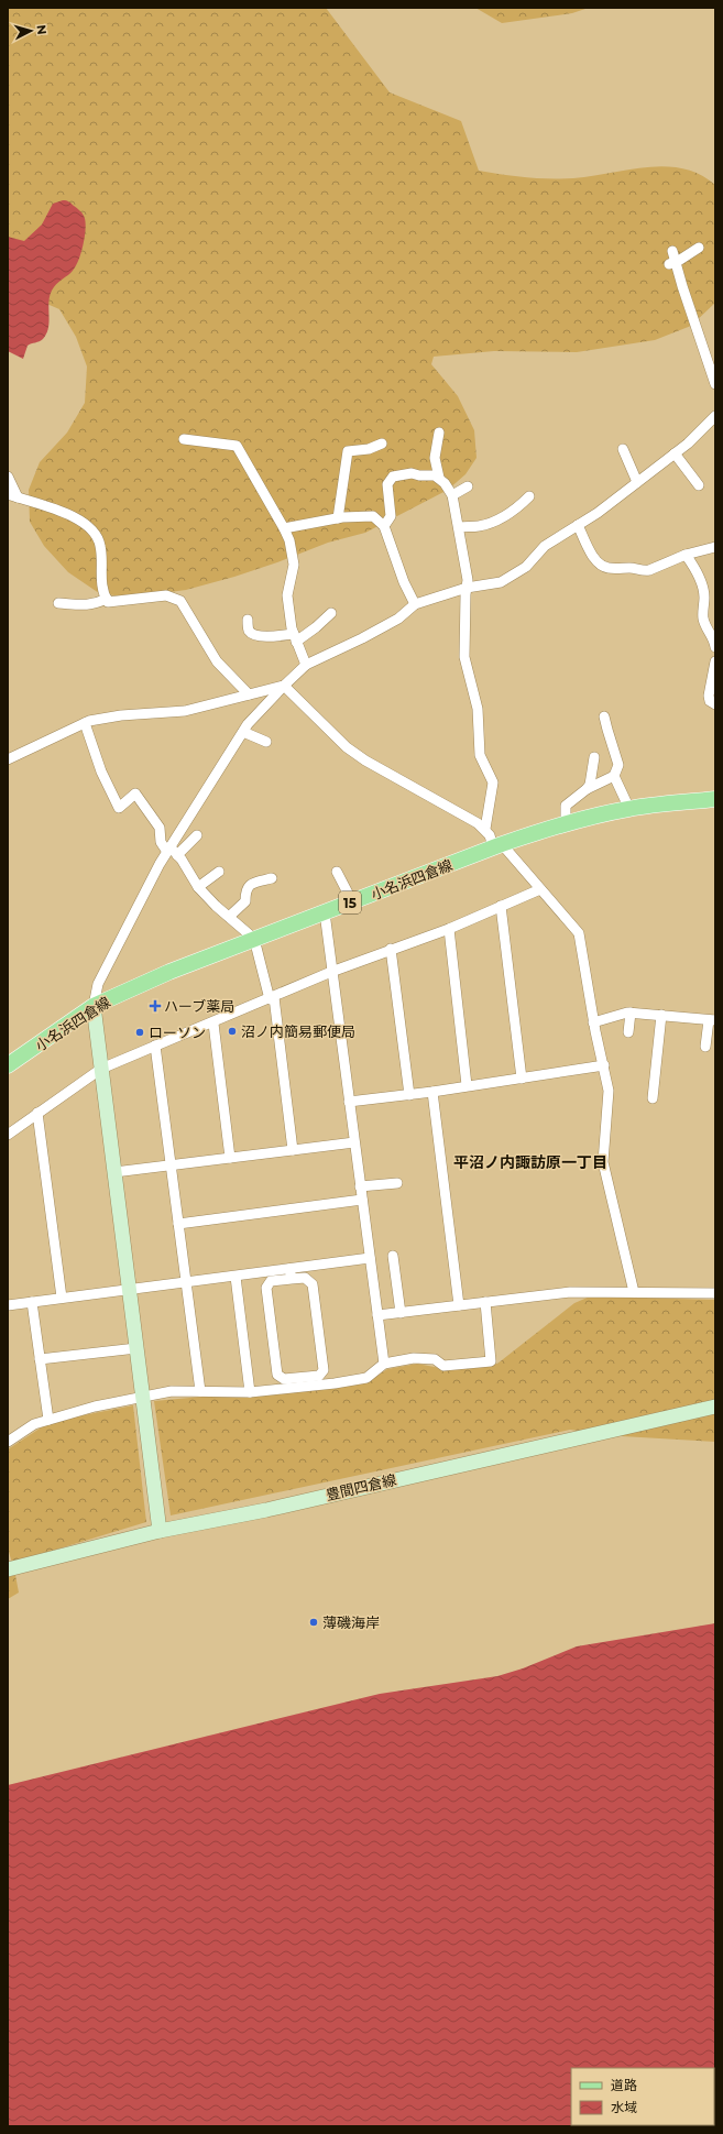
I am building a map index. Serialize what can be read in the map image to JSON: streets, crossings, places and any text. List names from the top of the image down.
{
  "streets": {
    "main road": ["小名浜四倉線", "15", "豊間四倉線"]
  },
  "districts": ["平沼ノ内諏訪原一丁目"],
  "places": {
    "health": ["ハーブ薬局"],
    "other": ["沼ノ内簡易郵便局", "ローソン", "薄磯海岸"]
  },
  "legend": ["道路", "水域"],
  "north": "right"
}
